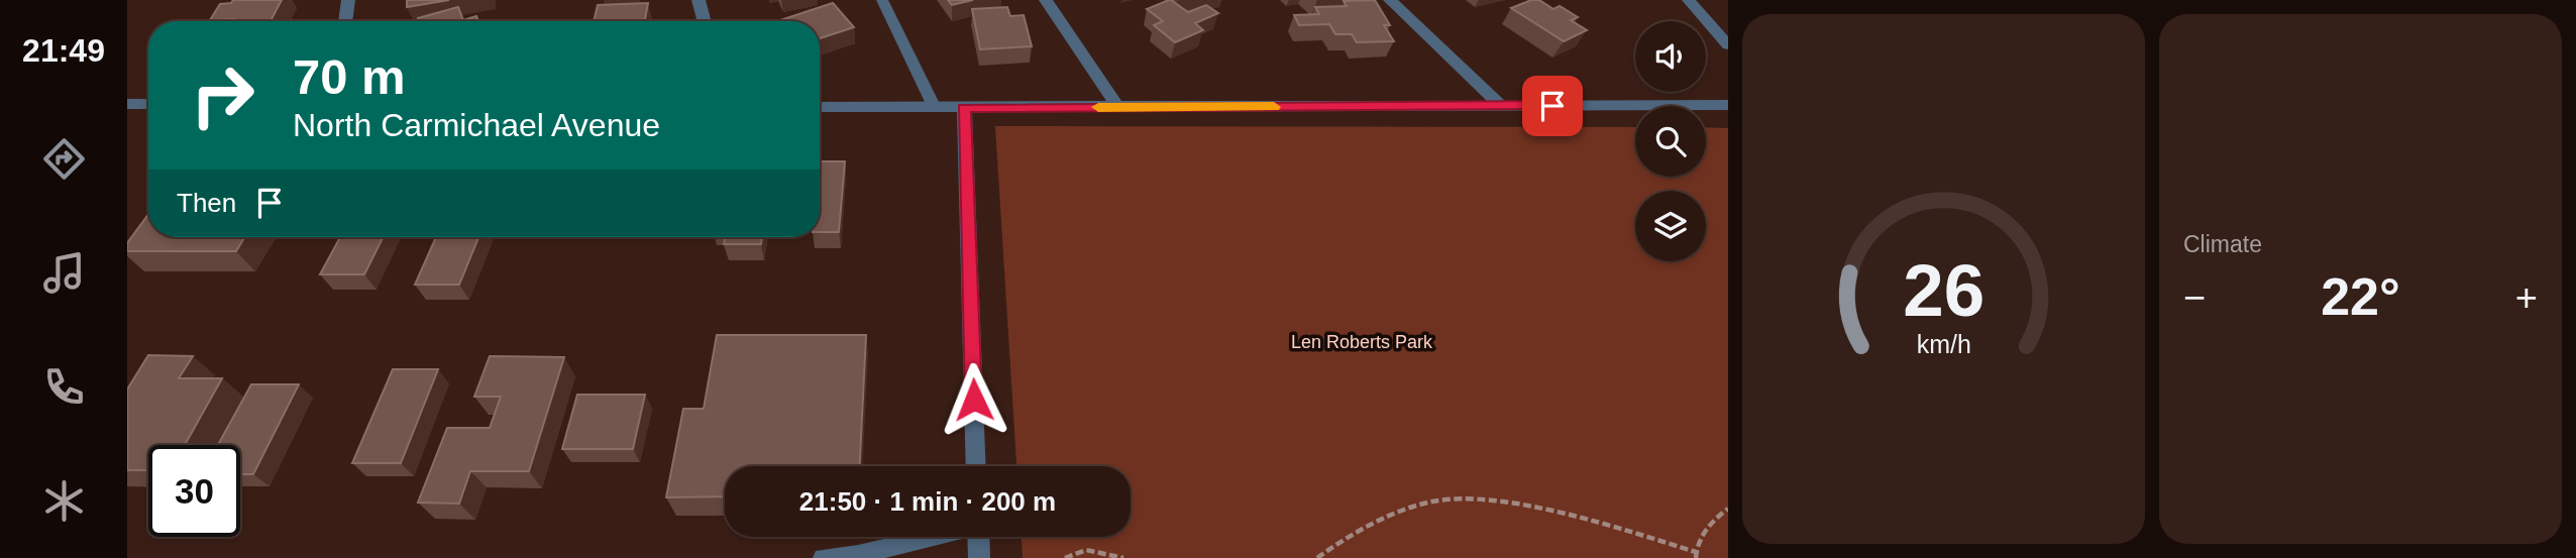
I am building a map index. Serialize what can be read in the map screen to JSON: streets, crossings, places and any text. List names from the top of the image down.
{
  "parks": ["Len Roberts Park"],
  "page": {
    "tabs": "21:49",
    "tile": "Climate",
    "turn": ["70 m", "North Carmichael Avenue"],
    "then": "Then",
    "heat": ["−", "22°", "+"],
    "limit": "30",
    "trip": "21:50 · 1 min · 200 m",
    "gauge": ["26", "km/h"]
  }
}
